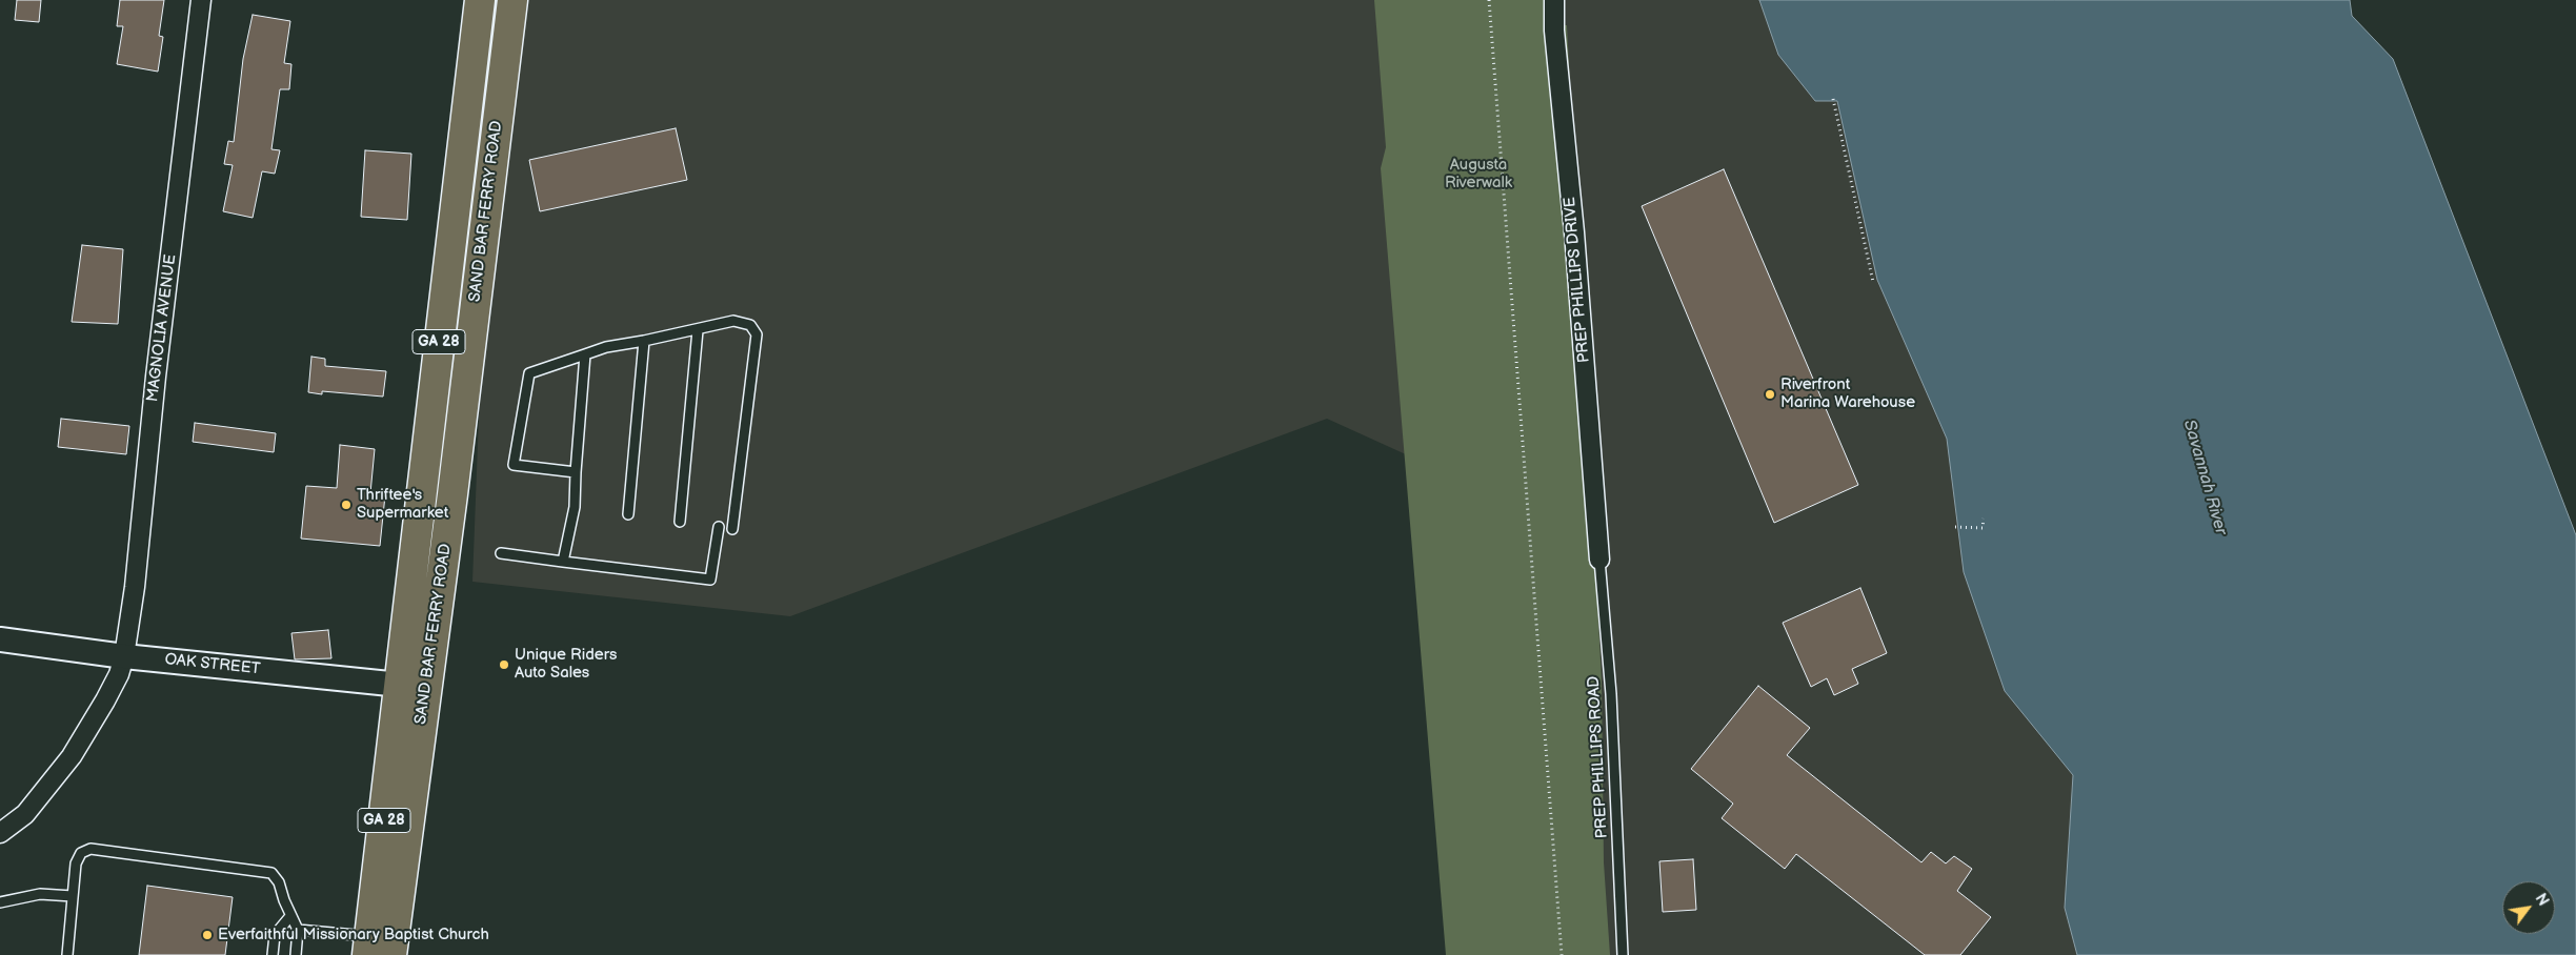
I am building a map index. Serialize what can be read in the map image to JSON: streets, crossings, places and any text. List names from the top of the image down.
{
  "streets": {
    "main road": ["SAND BAR FERRY ROAD", "GA 28"],
    "street": ["PREP PHILLIPS DRIVE", "MAGNOLIA AVENUE", "OAK STREET"],
    "lane": ["PREP PHILLIPS ROAD"]
  },
  "crossings": [
    ["SAND BAR FERRY ROAD", "OAK STREET"],
    ["PREP PHILLIPS DRIVE", "PREP PHILLIPS ROAD"],
    ["MAGNOLIA AVENUE", "OAK STREET"]
  ],
  "water": ["Savannah River"],
  "parks": ["Augusta Riverwalk"],
  "places": [
    "Riverfront Marina Warehouse",
    "Thriftee's Supermarket",
    "Unique Riders Auto Sales",
    "Everfaithful Missionary Baptist Church"
  ],
  "north": "top right"
}
